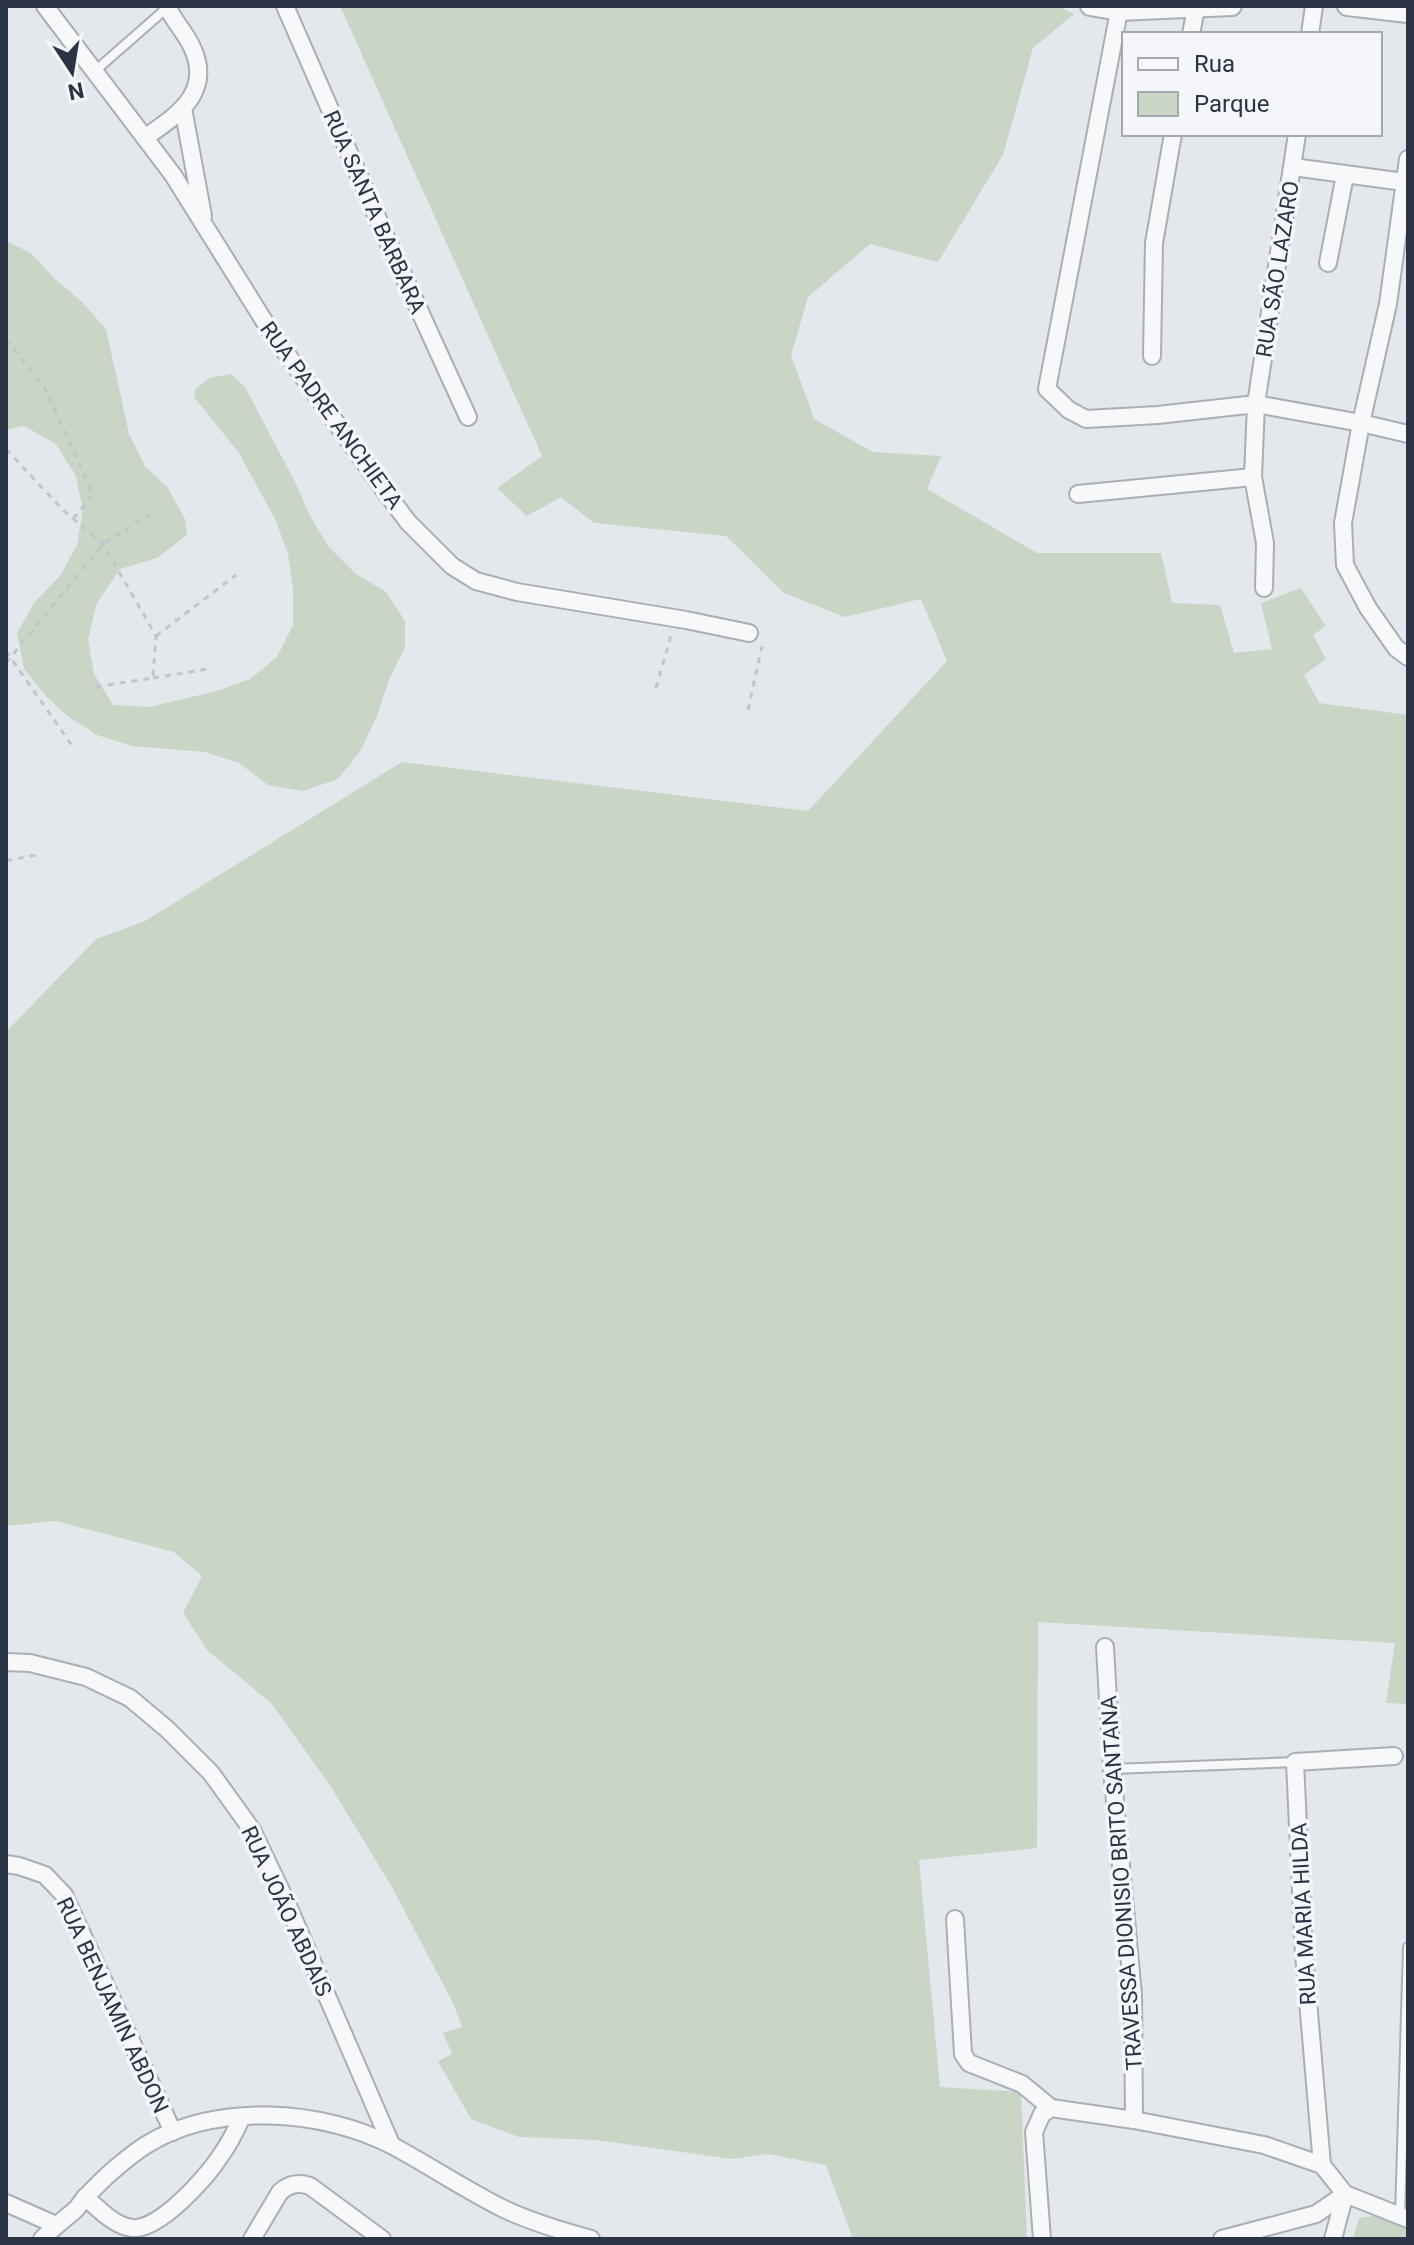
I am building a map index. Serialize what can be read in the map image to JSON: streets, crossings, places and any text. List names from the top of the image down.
{
  "streets": {
    "street": [
      "RUA SANTA BARBARA",
      "RUA SÃO LAZARO",
      "RUA PADRE ANCHIETA",
      "TRAVESSA DIONISIO BRITO SANTANA",
      "RUA JOÃO ABDAIS",
      "RUA MARIA HILDA",
      "RUA BENJAMIN ABDON"
    ]
  },
  "legend": ["Rua", "Parque"],
  "north": "bottom"
}
